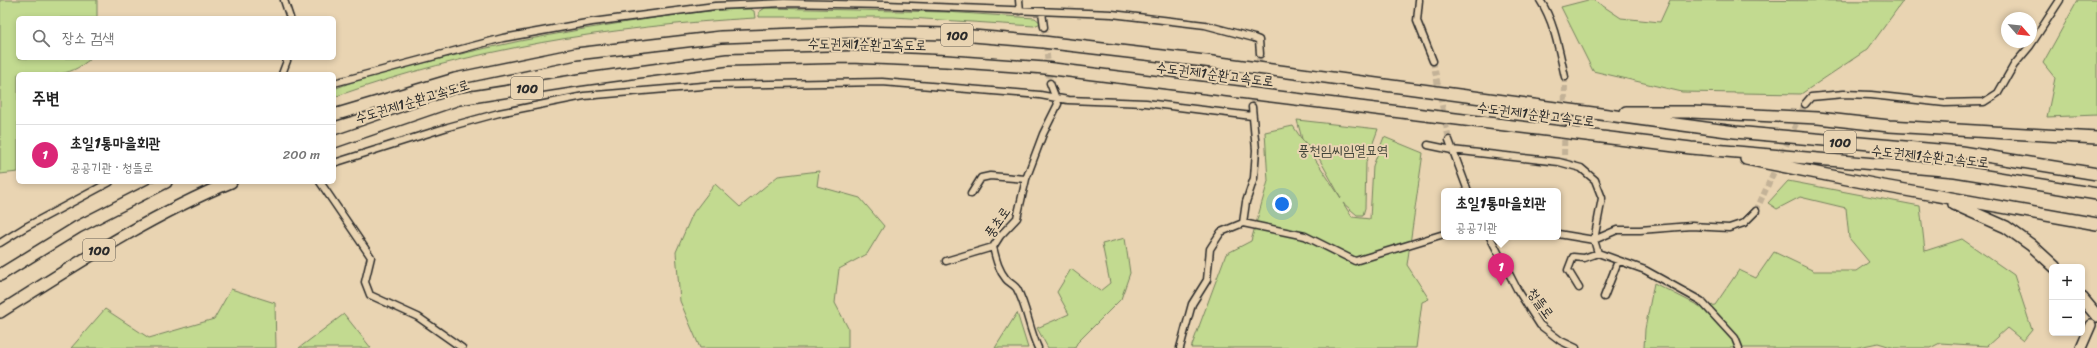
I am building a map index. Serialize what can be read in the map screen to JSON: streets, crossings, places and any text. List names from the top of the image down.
{
  "streets": {
    "highway": ["100", "수도권제1순환고속도로"],
    "street": ["풍초로", "청뜰로"]
  },
  "parks": ["풍천임씨임열묘역"],
  "north": "bottom right",
  "page": {
    "search": "장소 검색",
    "heading": "주변",
    "list": [
      {
        "mark": "1",
        "name": "초일1통마을회관",
        "note": "공공기관 · 청뜰로",
        "value": "200 m"
      }
    ],
    "popup": ["초일1통마을회관", "공공기관"],
    "pins": "1",
    "map_buttons": ["+", "−"]
  }
}
